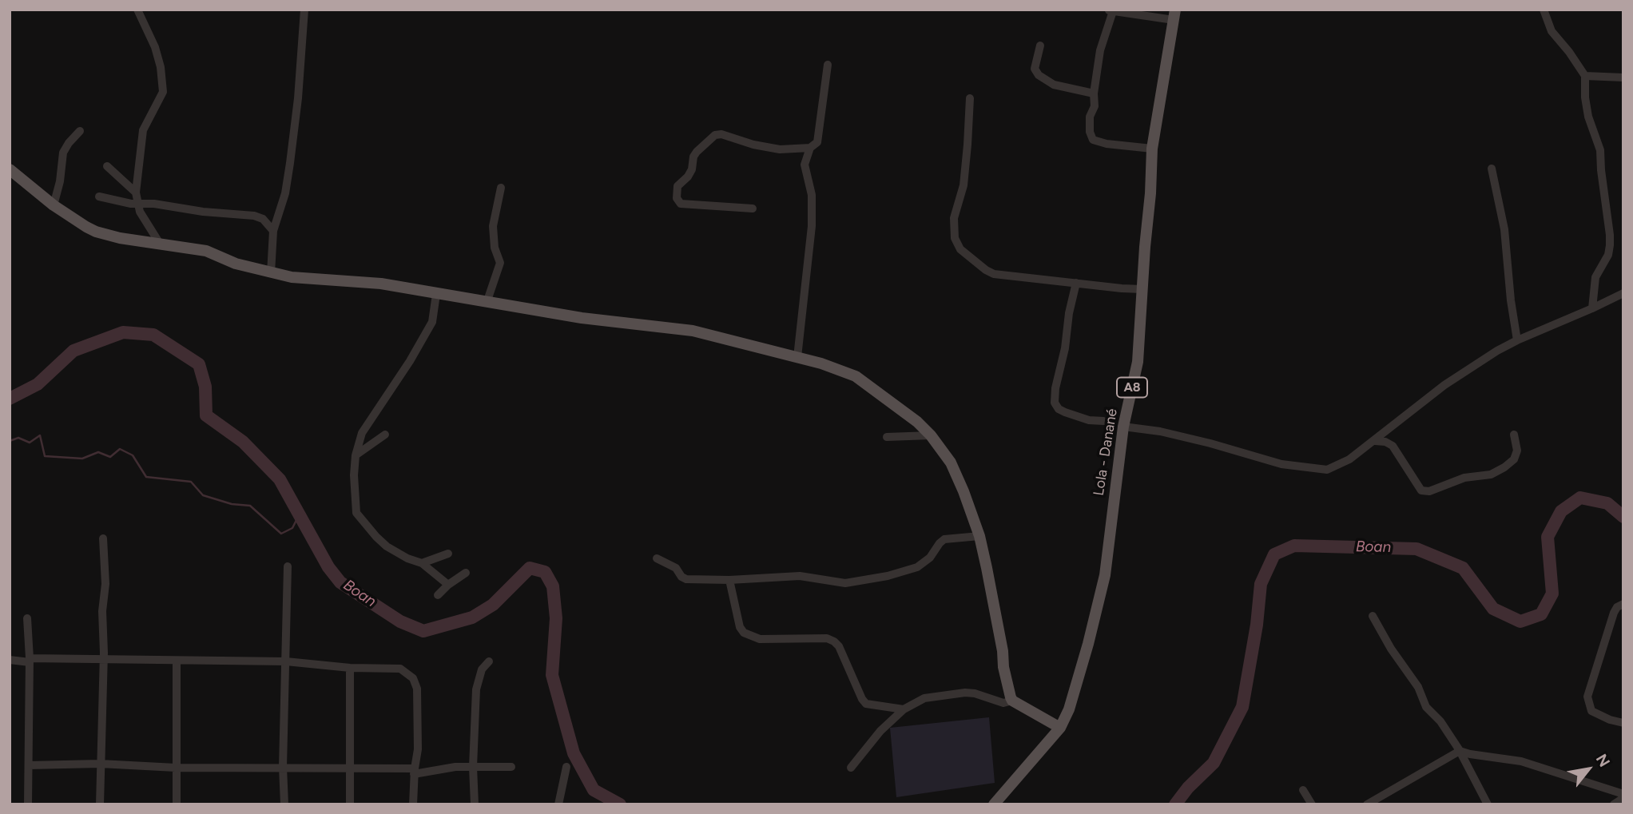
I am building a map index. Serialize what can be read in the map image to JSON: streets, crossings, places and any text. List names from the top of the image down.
{
  "streets": {
    "main road": ["A8", "Lola - Danané"]
  },
  "water": ["Boan"],
  "north": "top right"
}
